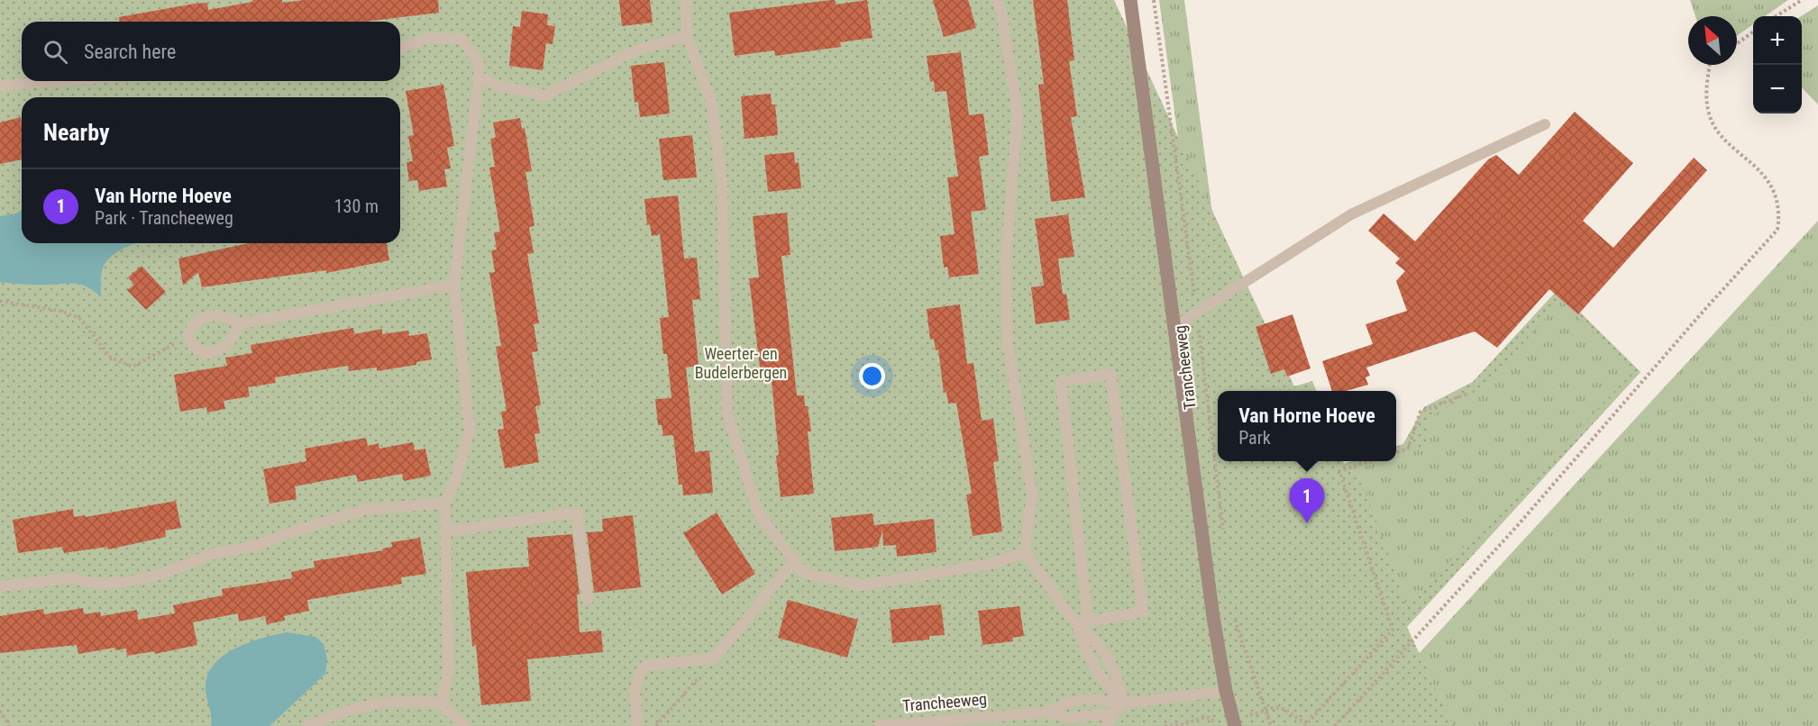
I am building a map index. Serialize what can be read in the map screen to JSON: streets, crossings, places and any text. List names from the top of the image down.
{
  "streets": {
    "street": ["Trancheeweg"]
  },
  "parks": ["Weerter- en Budelerbergen"],
  "north": "top left",
  "page": {
    "map_buttons": ["+", "−"],
    "search": "Search here",
    "heading": "Nearby",
    "list": [
      {
        "mark": "1",
        "name": "Van Horne Hoeve",
        "note": "Park · Trancheeweg",
        "value": "130 m"
      }
    ],
    "popup": ["Van Horne Hoeve", "Park"],
    "pins": "1"
  }
}
